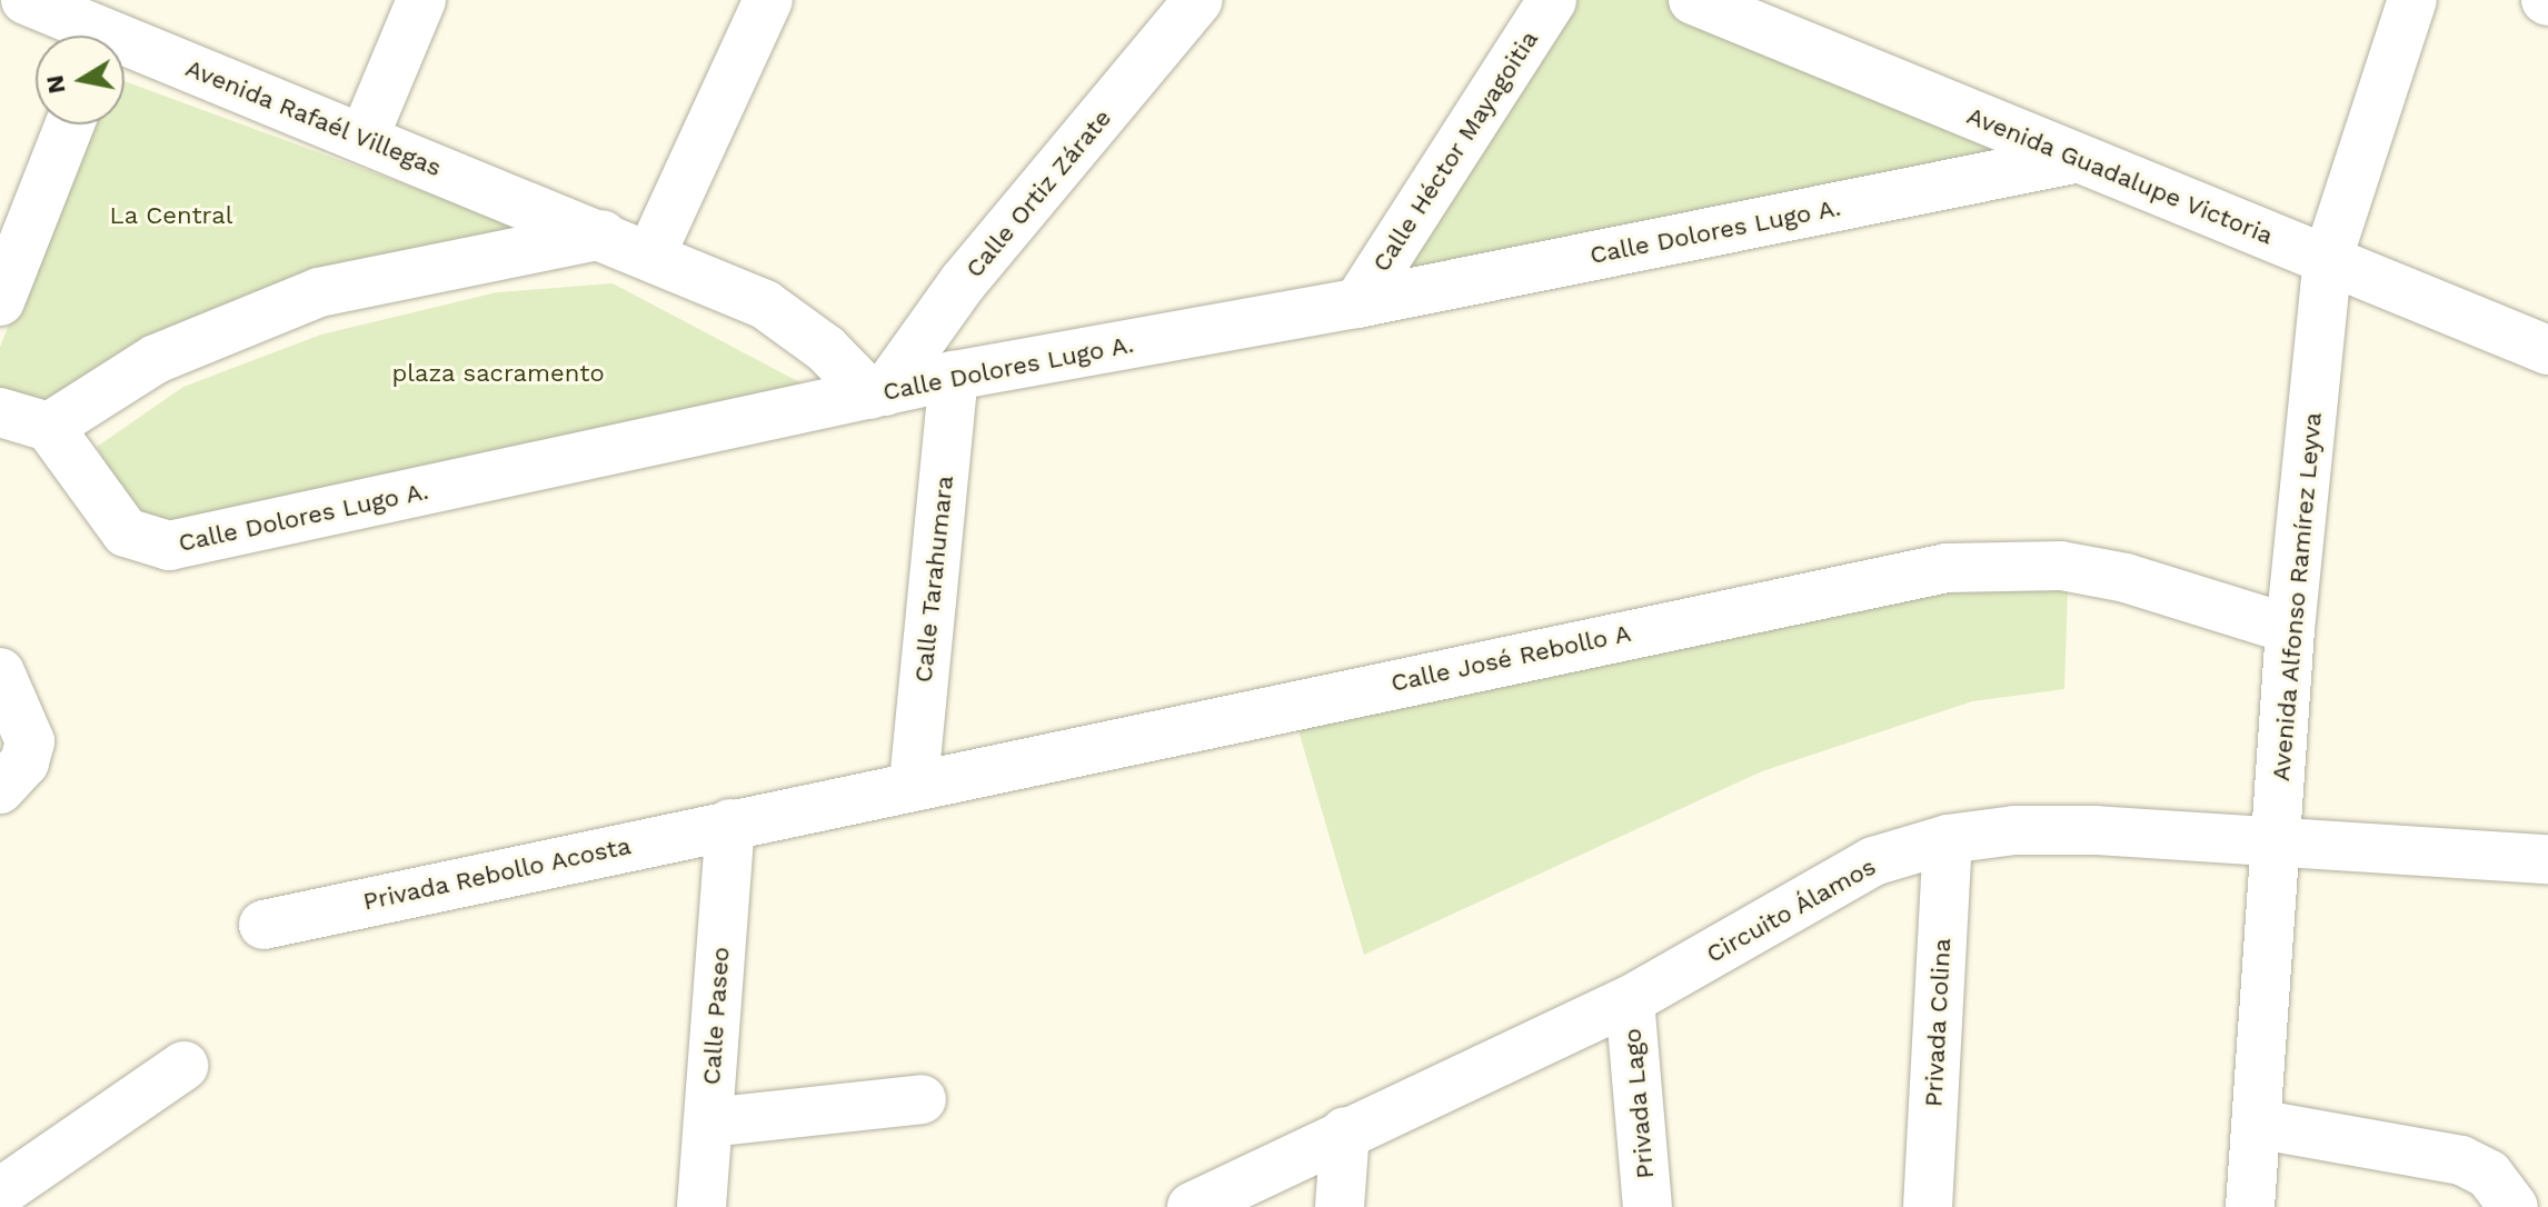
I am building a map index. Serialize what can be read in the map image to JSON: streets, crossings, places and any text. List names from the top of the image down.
{
  "streets": {
    "street": [
      "Avenida Rafaél Villegas",
      "Calle Héctor Mayagoitia",
      "Avenida Guadalupe Victoria",
      "Calle Ortiz Zárate",
      "Calle Dolores Lugo A.",
      "Calle Tarahumara",
      "Avenida Alfonso Ramírez Leyva",
      "Calle José Rebollo A",
      "Privada Rebollo Acosta",
      "Circuito Álamos",
      "Calle Paseo",
      "Privada Colina",
      "Privada Lago"
    ]
  },
  "crossings": [
    ["Avenida Rafaél Villegas", "Calle Ortiz Zárate"],
    ["Avenida Rafaél Villegas", "Calle Dolores Lugo A."],
    ["Calle Héctor Mayagoitia", "Calle Dolores Lugo A."],
    ["Avenida Guadalupe Victoria", "Calle Dolores Lugo A."],
    ["Avenida Guadalupe Victoria", "Avenida Alfonso Ramírez Leyva"],
    ["Calle Ortiz Zárate", "Calle Dolores Lugo A."],
    ["Calle Dolores Lugo A.", "Calle Tarahumara"],
    ["Calle Tarahumara", "Calle José Rebollo A"],
    ["Avenida Alfonso Ramírez Leyva", "Calle José Rebollo A"],
    ["Avenida Alfonso Ramírez Leyva", "Circuito Álamos"],
    ["Calle José Rebollo A", "Privada Rebollo Acosta"],
    ["Calle José Rebollo A", "Calle Paseo"],
    ["Privada Rebollo Acosta", "Calle Paseo"],
    ["Circuito Álamos", "Privada Colina"],
    ["Circuito Álamos", "Privada Lago"]
  ],
  "parks": ["La Central", "plaza sacramento"],
  "north": "left"
}
